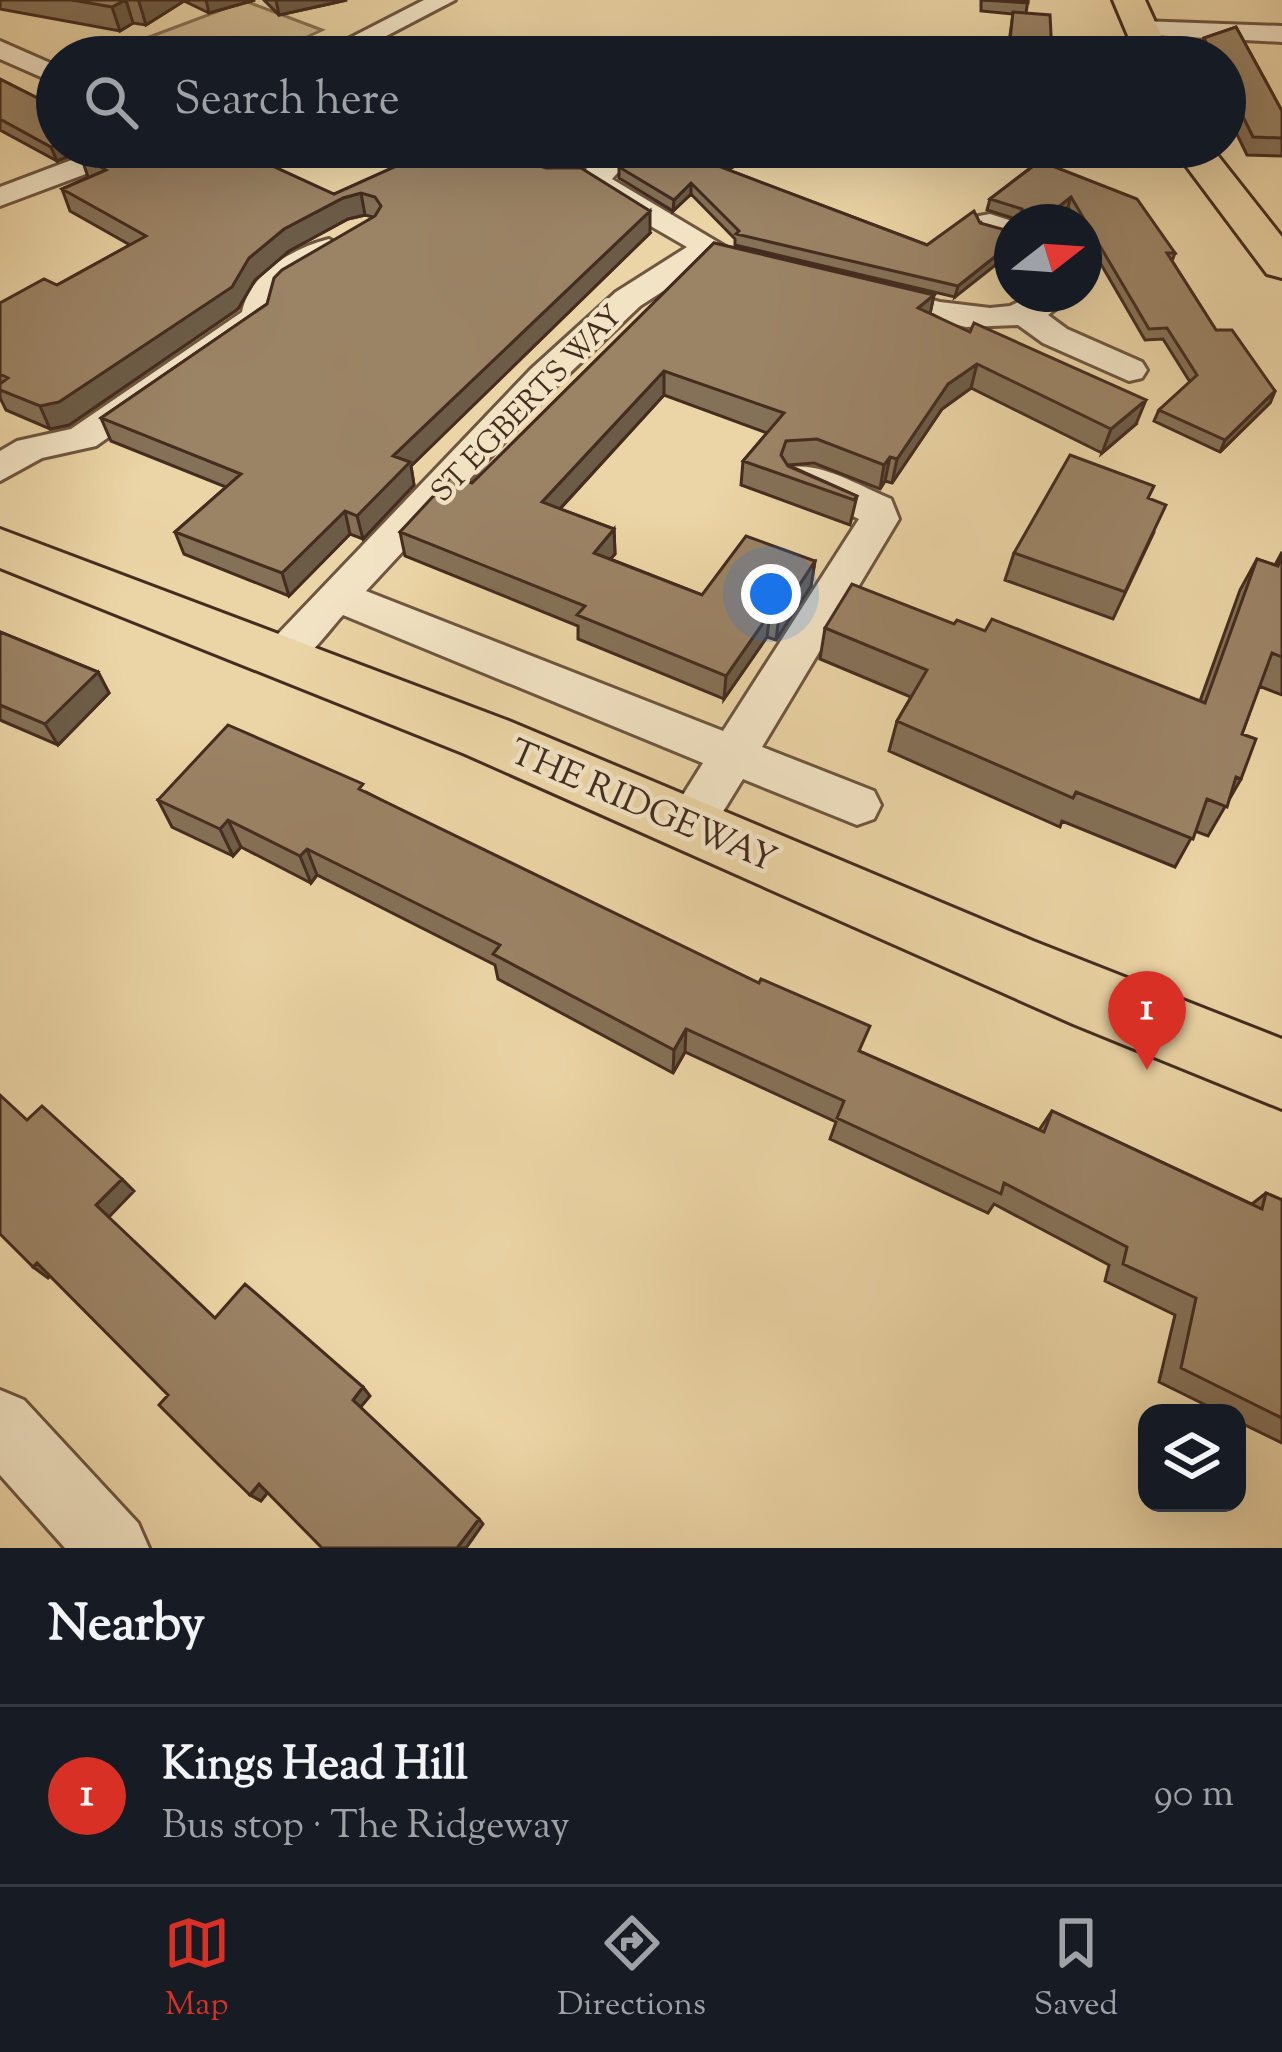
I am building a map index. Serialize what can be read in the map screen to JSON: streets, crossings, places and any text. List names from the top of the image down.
{
  "streets": {
    "main road": ["THE RIDGEWAY"],
    "street": ["ST EGBERTS WAY"]
  },
  "crossings": [
    ["ST EGBERTS WAY", "THE RIDGEWAY"]
  ],
  "north": "right",
  "page": {
    "search": "Search here",
    "pins": "1",
    "heading": "Nearby",
    "list": [
      {
        "mark": "1",
        "name": "Kings Head Hill",
        "note": "Bus stop · The Ridgeway",
        "value": "90 m"
      }
    ],
    "nav": ["Map", "Directions", "Saved"]
  }
}
